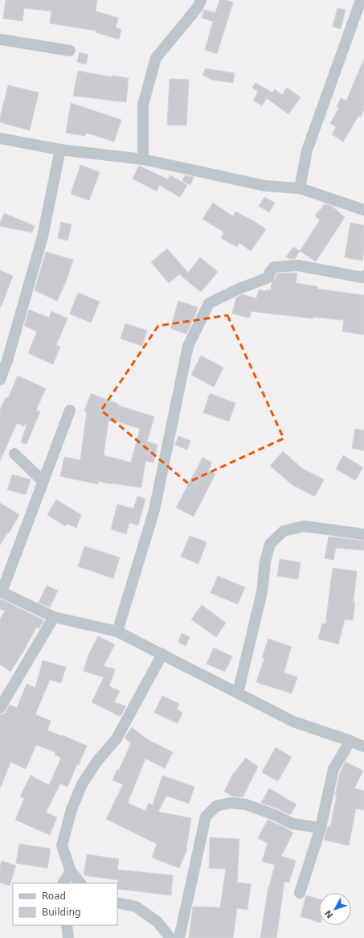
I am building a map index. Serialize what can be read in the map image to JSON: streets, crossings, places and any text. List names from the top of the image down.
{
  "legend": ["Road", "Building"],
  "north": "bottom left"
}
